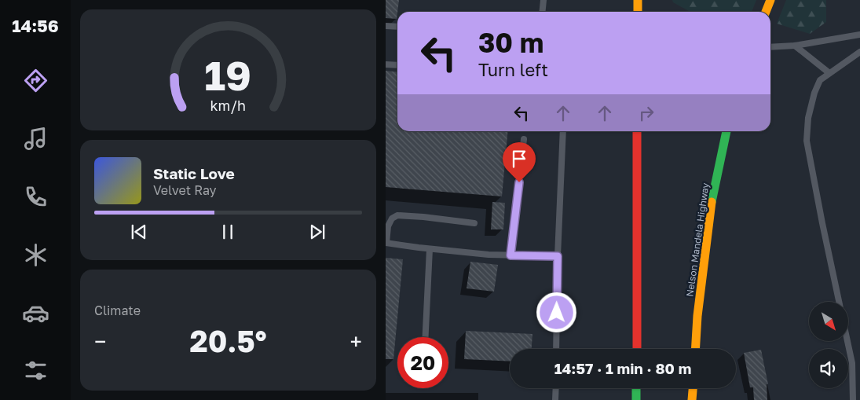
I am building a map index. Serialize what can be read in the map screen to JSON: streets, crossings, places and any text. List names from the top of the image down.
{
  "streets": {
    "highway": ["Nelson Mandela Highway"]
  },
  "north": "bottom right",
  "page": {
    "tabs": "14:56",
    "turn": ["30 m", "Turn left"],
    "song": ["Static Love", "Velvet Ray"],
    "tile": "Climate",
    "heat": ["−", "20.5°", "+"],
    "limit": "20",
    "trip": "14:57 · 1 min · 80 m",
    "gauge": ["19", "km/h"]
  }
}
